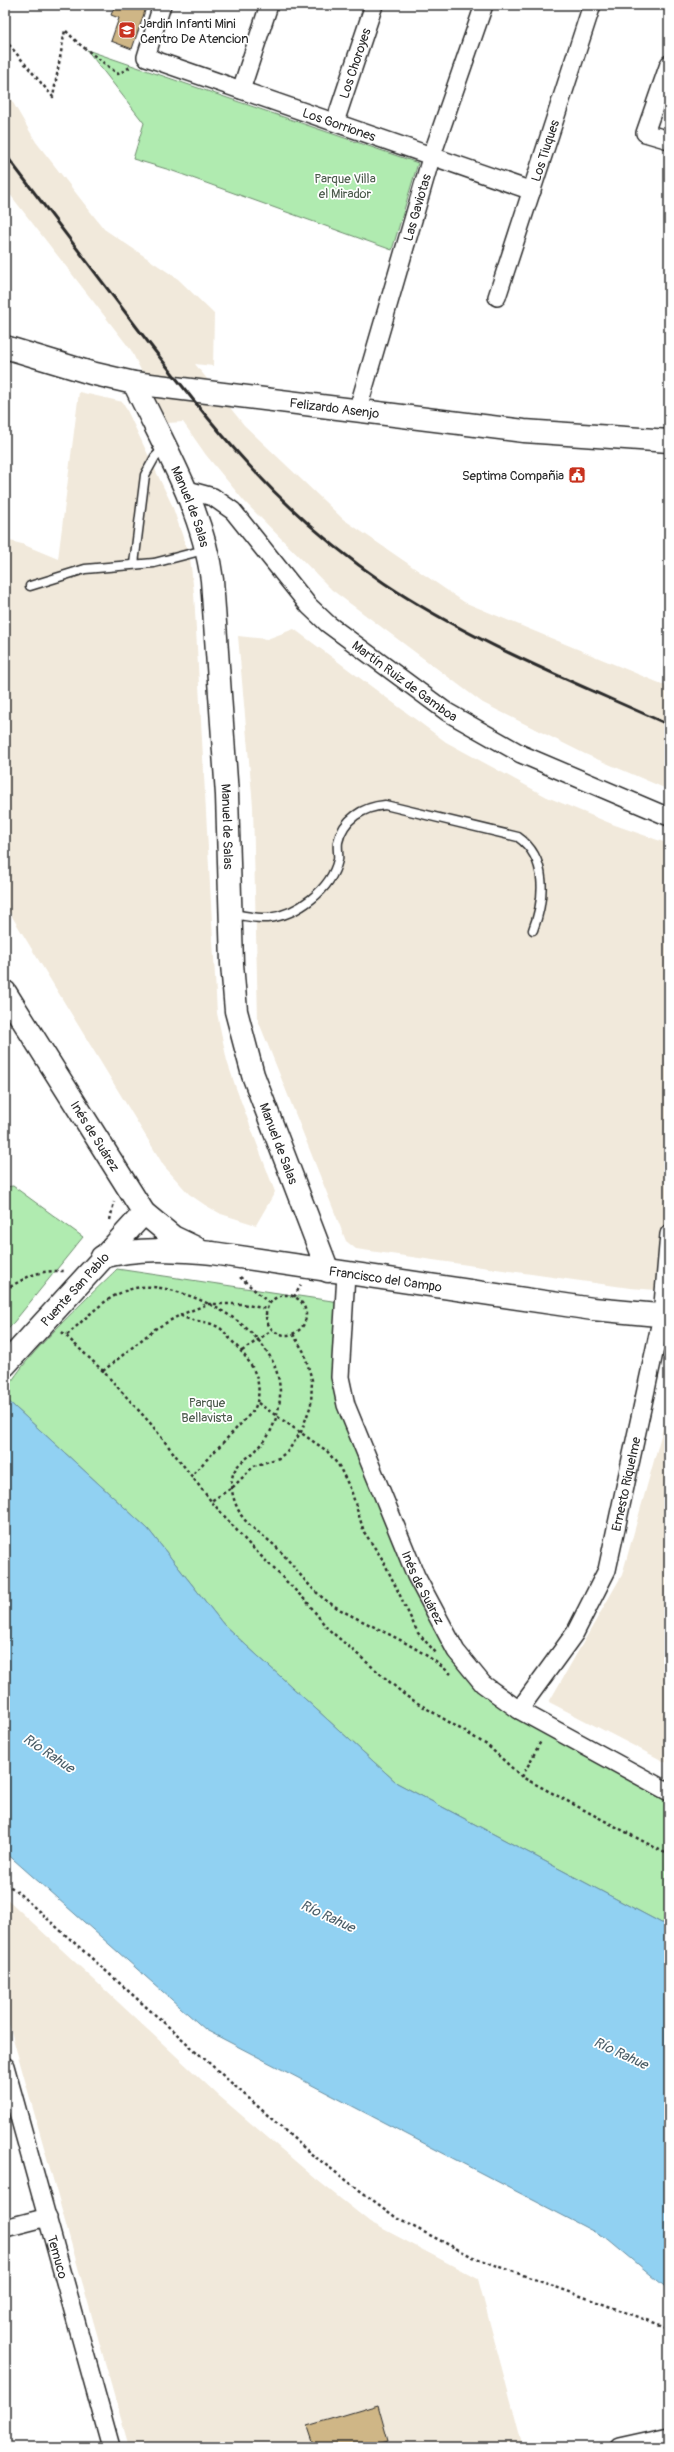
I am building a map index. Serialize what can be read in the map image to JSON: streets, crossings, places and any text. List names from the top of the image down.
{
  "streets": {
    "street": [
      "Los Choroyes",
      "Los Gorriones",
      "Los Tiuques",
      "Las Gaviotas",
      "Felizardo Asenjo",
      "Manuel de Salas",
      "Martín Ruiz de Gamboa",
      "Inés de Suárez",
      "Francisco del Campo",
      "Puente San Pablo",
      "Ernesto Riquelme",
      "Temuco"
    ]
  },
  "crossings": [
    ["Los Choroyes", "Los Gorriones"],
    ["Los Gorriones", "Los Tiuques"],
    ["Los Gorriones", "Las Gaviotas"],
    ["Las Gaviotas", "Felizardo Asenjo"],
    ["Felizardo Asenjo", "Manuel de Salas"],
    ["Manuel de Salas", "Martín Ruiz de Gamboa"],
    ["Manuel de Salas", "Inés de Suárez"],
    ["Manuel de Salas", "Francisco del Campo"],
    ["Inés de Suárez", "Francisco del Campo"],
    ["Inés de Suárez", "Puente San Pablo"],
    ["Inés de Suárez", "Ernesto Riquelme"],
    ["Francisco del Campo", "Puente San Pablo"],
    ["Francisco del Campo", "Ernesto Riquelme"]
  ],
  "water": ["Río Rahue"],
  "parks": ["Parque Villa el Mirador", "Parque Bellavista"],
  "places": {
    "school or university": ["Jardin Infanti Mini Centro De Atencion"],
    "public building": ["Septima Compañia"]
  }
}
